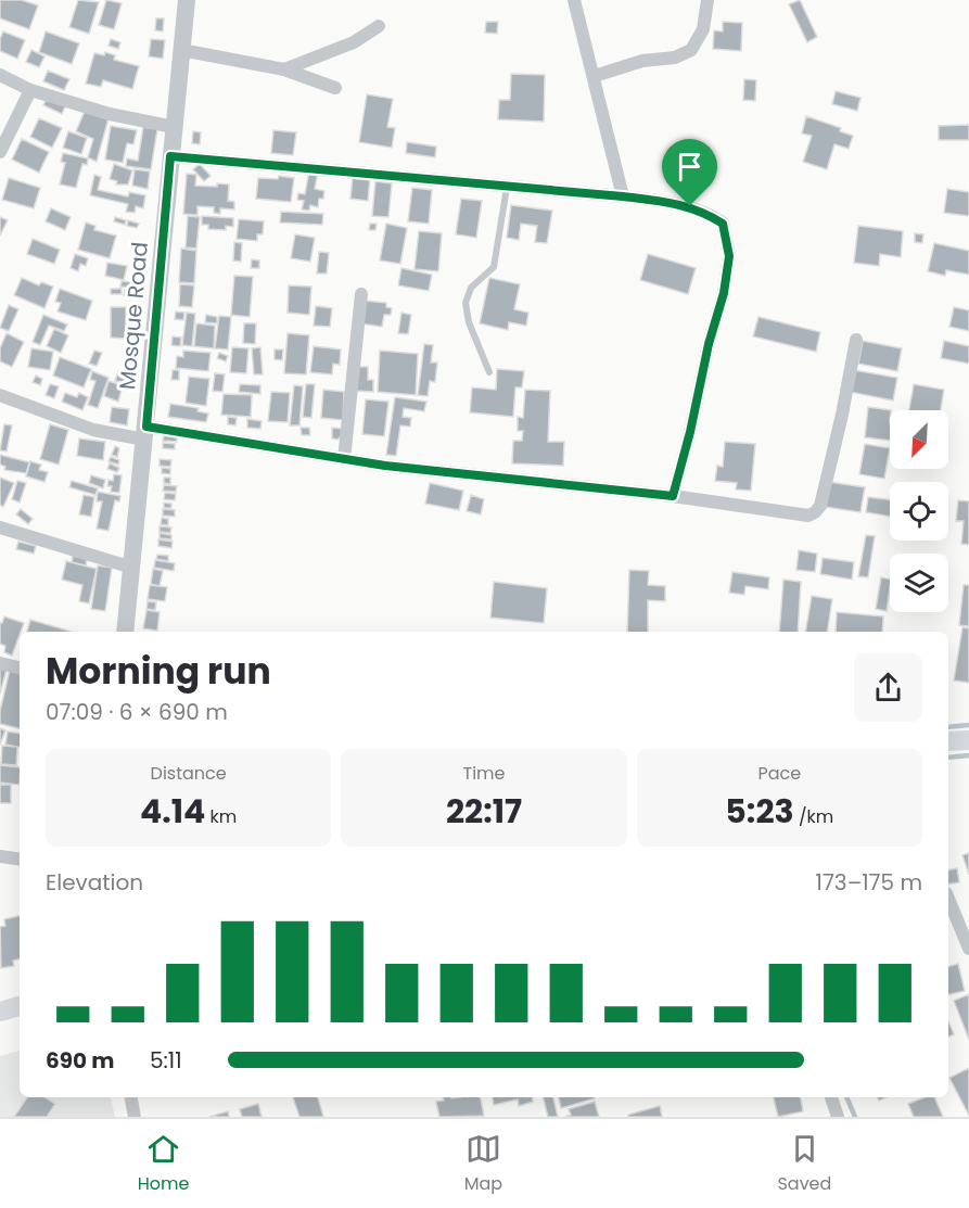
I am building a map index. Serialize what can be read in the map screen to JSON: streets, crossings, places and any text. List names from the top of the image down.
{
  "streets": {
    "street": ["Mosque Road"]
  },
  "north": "bottom left",
  "page": {
    "heading": ["Morning run", "07:09 · 6 × 690 m"],
    "stats": [
      ["Distance", "4.14 km"],
      ["Time", "22:17"],
      ["Pace", "5:23 /km"]
    ],
    "chart": ["Elevation", "173–175 m"],
    "list": [
      {
        "name": "690 m",
        "note": "5:11"
      }
    ],
    "tabs": ["Home", "Map", "Saved"]
  }
}
